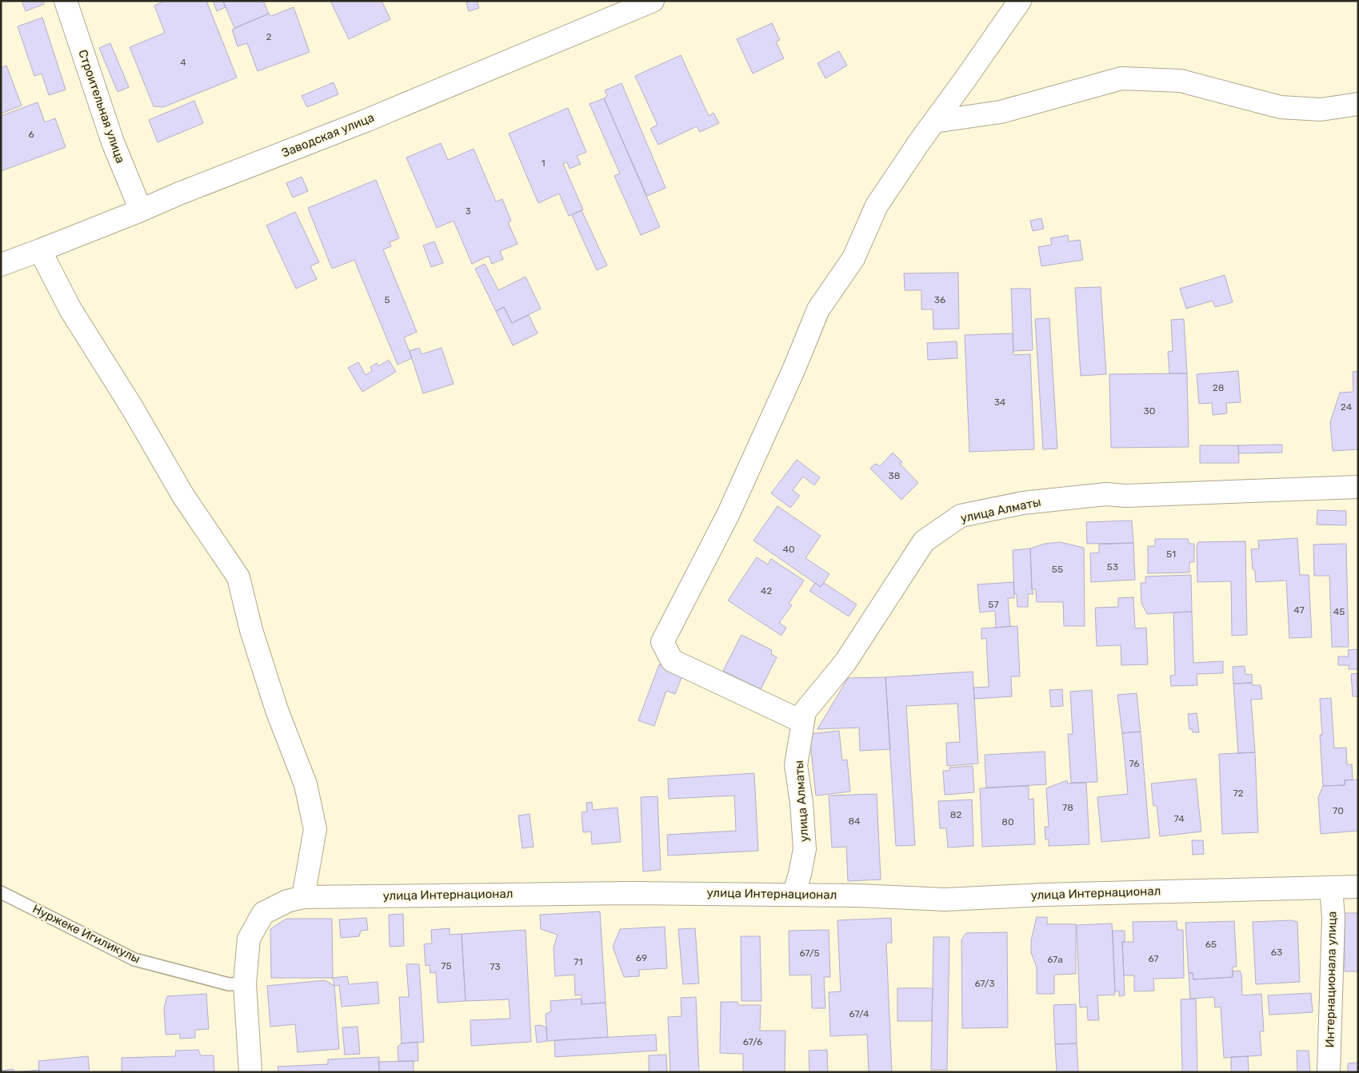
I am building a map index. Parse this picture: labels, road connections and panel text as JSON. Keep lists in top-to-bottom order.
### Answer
{
  "streets": {
    "street": [
      "Строительная улица",
      "Заводская улица",
      "улица Алматы",
      "улица Интернационал",
      "Интернационала улица"
    ],
    "lane": ["Нуржеке Игиликулы"]
  },
  "crossings": [
    ["Строительная улица", "Заводская улица"],
    ["улица Алматы", "улица Интернационал"],
    ["улица Интернационал", "Нуржеке Игиликулы"],
    ["улица Интернационал", "Интернационала улица"]
  ],
  "house_numbers": [
    "2",
    "4",
    "6",
    "1",
    "3",
    "5",
    "36",
    "28",
    "34",
    "24",
    "30",
    "38",
    "40",
    "51",
    "53",
    "55",
    "42",
    "57",
    "47",
    "45",
    "76",
    "72",
    "78",
    "70",
    "82",
    "74",
    "84",
    "80",
    "65",
    "63",
    "67/5",
    "69",
    "67",
    "67а",
    "71",
    "75",
    "73",
    "67/3",
    "67/4",
    "67/6"
  ]
}
